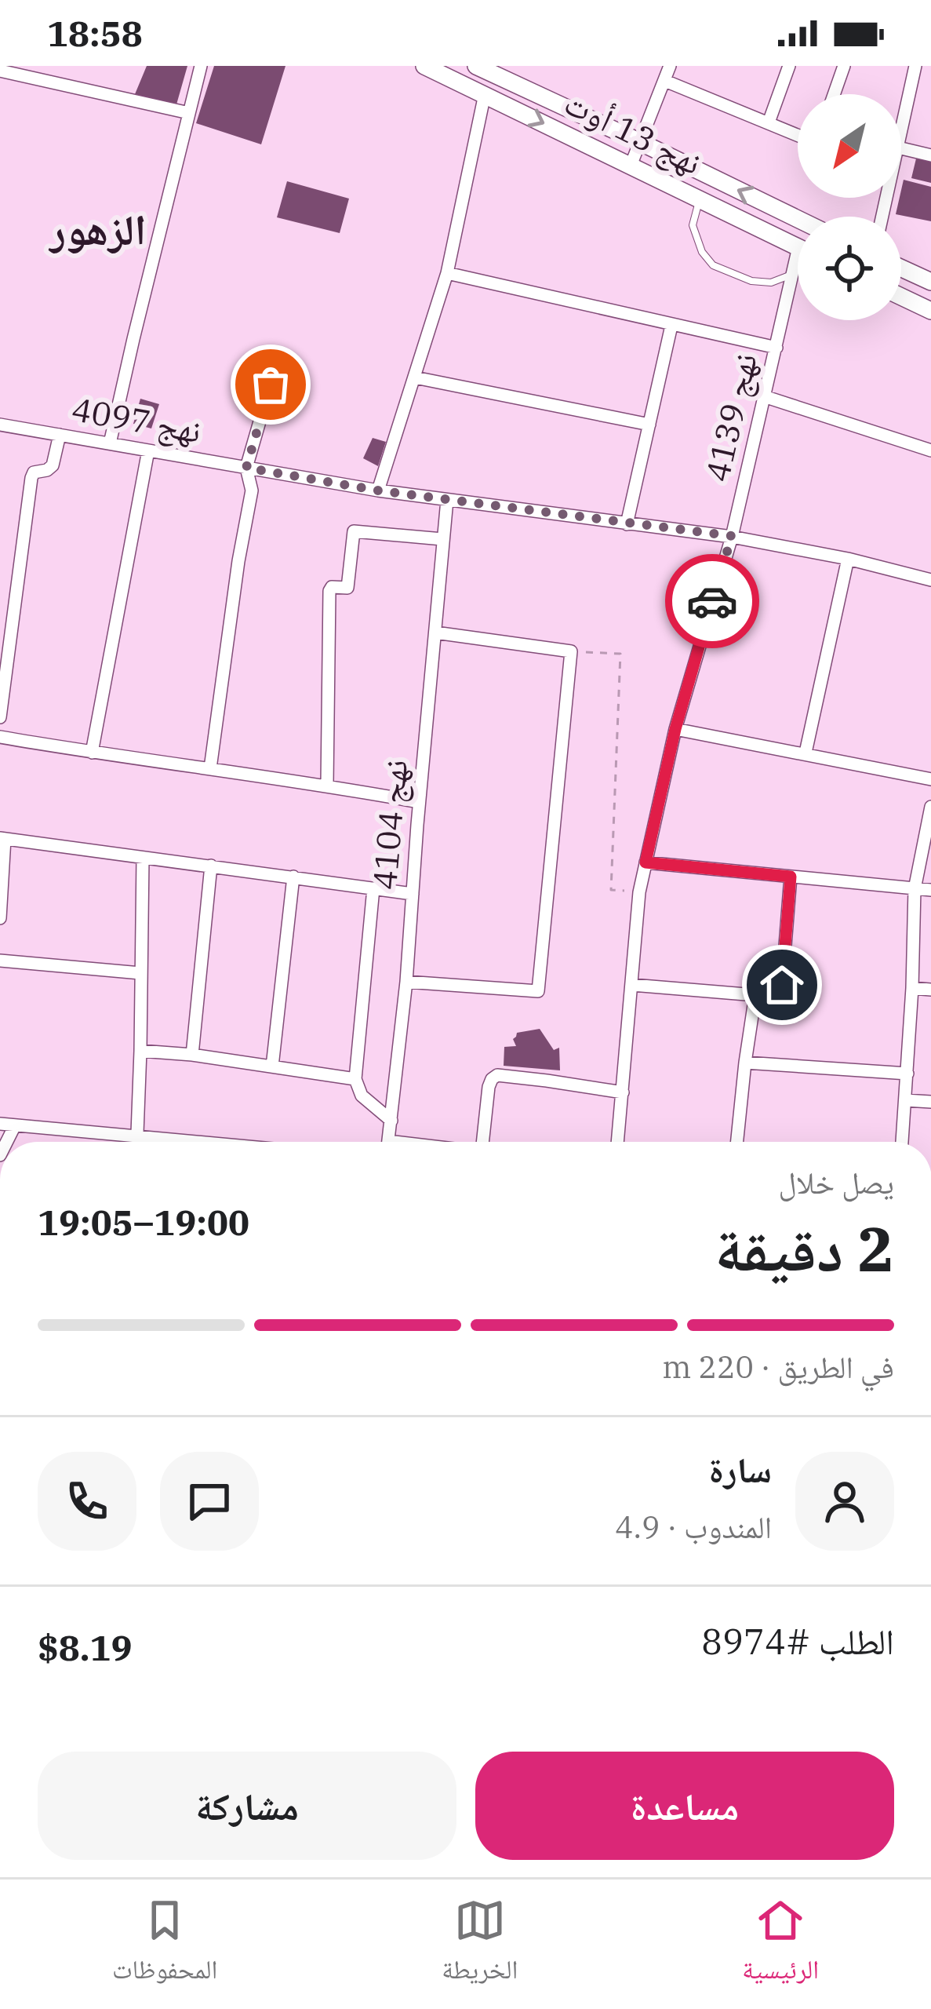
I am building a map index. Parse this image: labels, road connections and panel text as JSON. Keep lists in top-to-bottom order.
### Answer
{
  "streets": {
    "main road": ["نهج 13 أوت"],
    "street": ["نهج 4139", "نهج 4097", "نهج 4104"]
  },
  "crossings": [
    ["نهج 4139", "نهج 4097"],
    ["نهج 4097", "نهج 4104"]
  ],
  "districts": ["الزهور"],
  "north": "bottom left",
  "page": {
    "status": "18:58",
    "heading": ["2 دقيقة", "يصل خلال", "19:00–19:05"],
    "panel": [
      "سارة",
      "المندوب · 4.9",
      "الطلب #8974",
      "$8.19"
    ],
    "bar": "في الطريق · 220 m",
    "buttons": ["مساعدة", "مشاركة"],
    "tabs": ["الرئيسية", "الخريطة", "المحفوظات"]
  }
}
